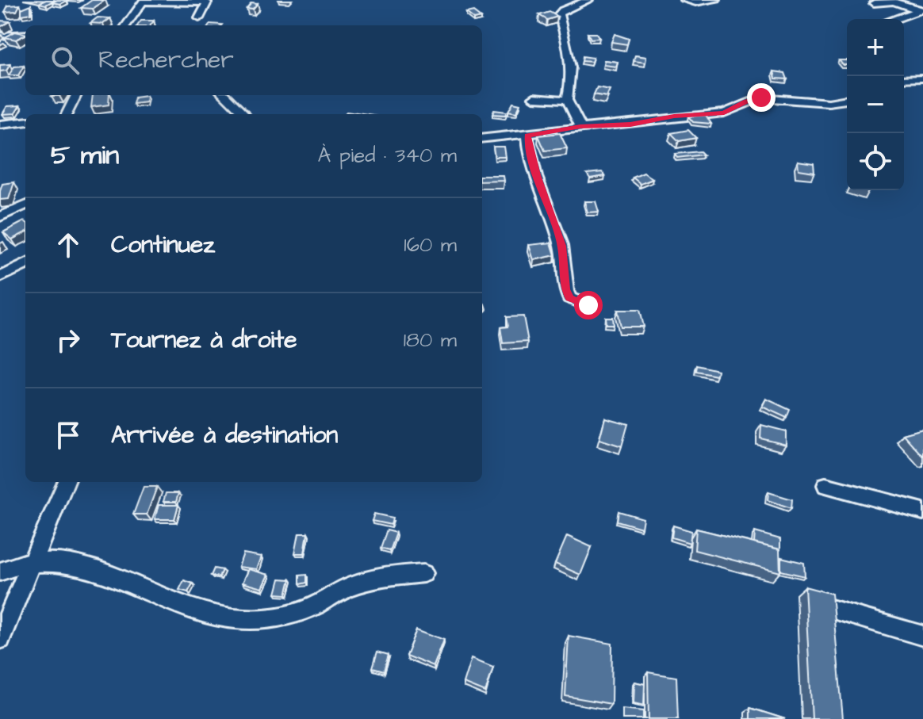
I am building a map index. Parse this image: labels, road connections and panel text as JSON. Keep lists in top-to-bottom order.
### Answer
{
  "page": {
    "map_buttons": ["+", "−"],
    "search": "Rechercher",
    "heading": ["5 min", "À pied · 340 m"],
    "list": [
      ["Continuez", "160 m"],
      ["Tournez à droite", "180 m"],
      "Arrivée à destination"
    ]
  }
}
